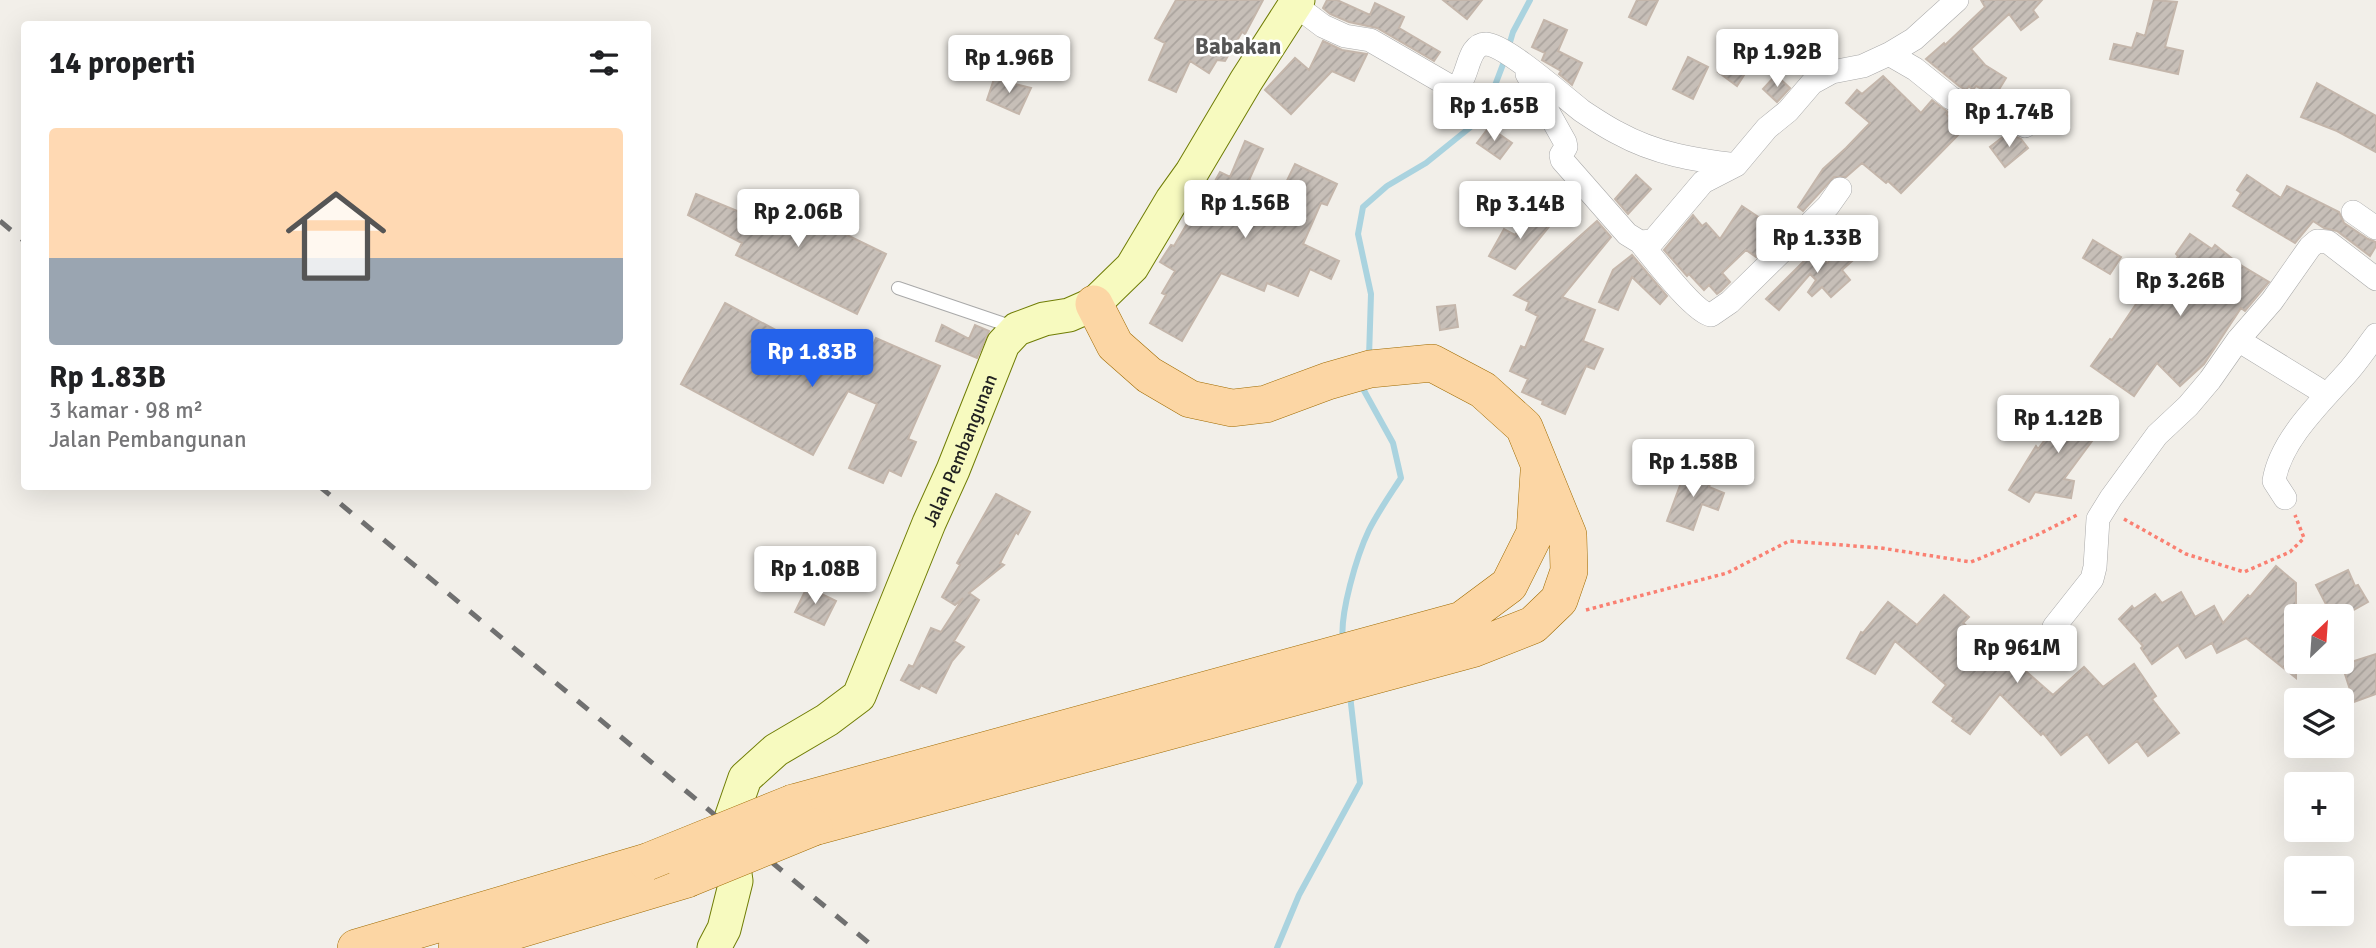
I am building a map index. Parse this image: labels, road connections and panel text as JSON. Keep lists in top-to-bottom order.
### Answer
{
  "streets": {
    "street": ["Jalan Pembangunan"]
  },
  "districts": ["Babakan"],
  "north": "top right",
  "page": {
    "heading": "14 properti",
    "price": [
      "Rp 1.92B",
      "Rp 1.96B",
      "Rp 1.65B",
      "Rp 1.74B",
      "Rp 1.56B",
      "Rp 3.14B",
      "Rp 2.06B",
      "Rp 1.33B",
      "Rp 3.26B",
      "Rp 1.83B",
      "Rp 1.12B",
      "Rp 1.58B",
      "Rp 1.08B",
      "Rp 961M"
    ],
    "list": [
      {
        "name": "Rp 1.83B",
        "note": "3 kamar · 98 m² · Jalan Pembangunan"
      }
    ],
    "map_buttons": ["+", "−"]
  }
}
